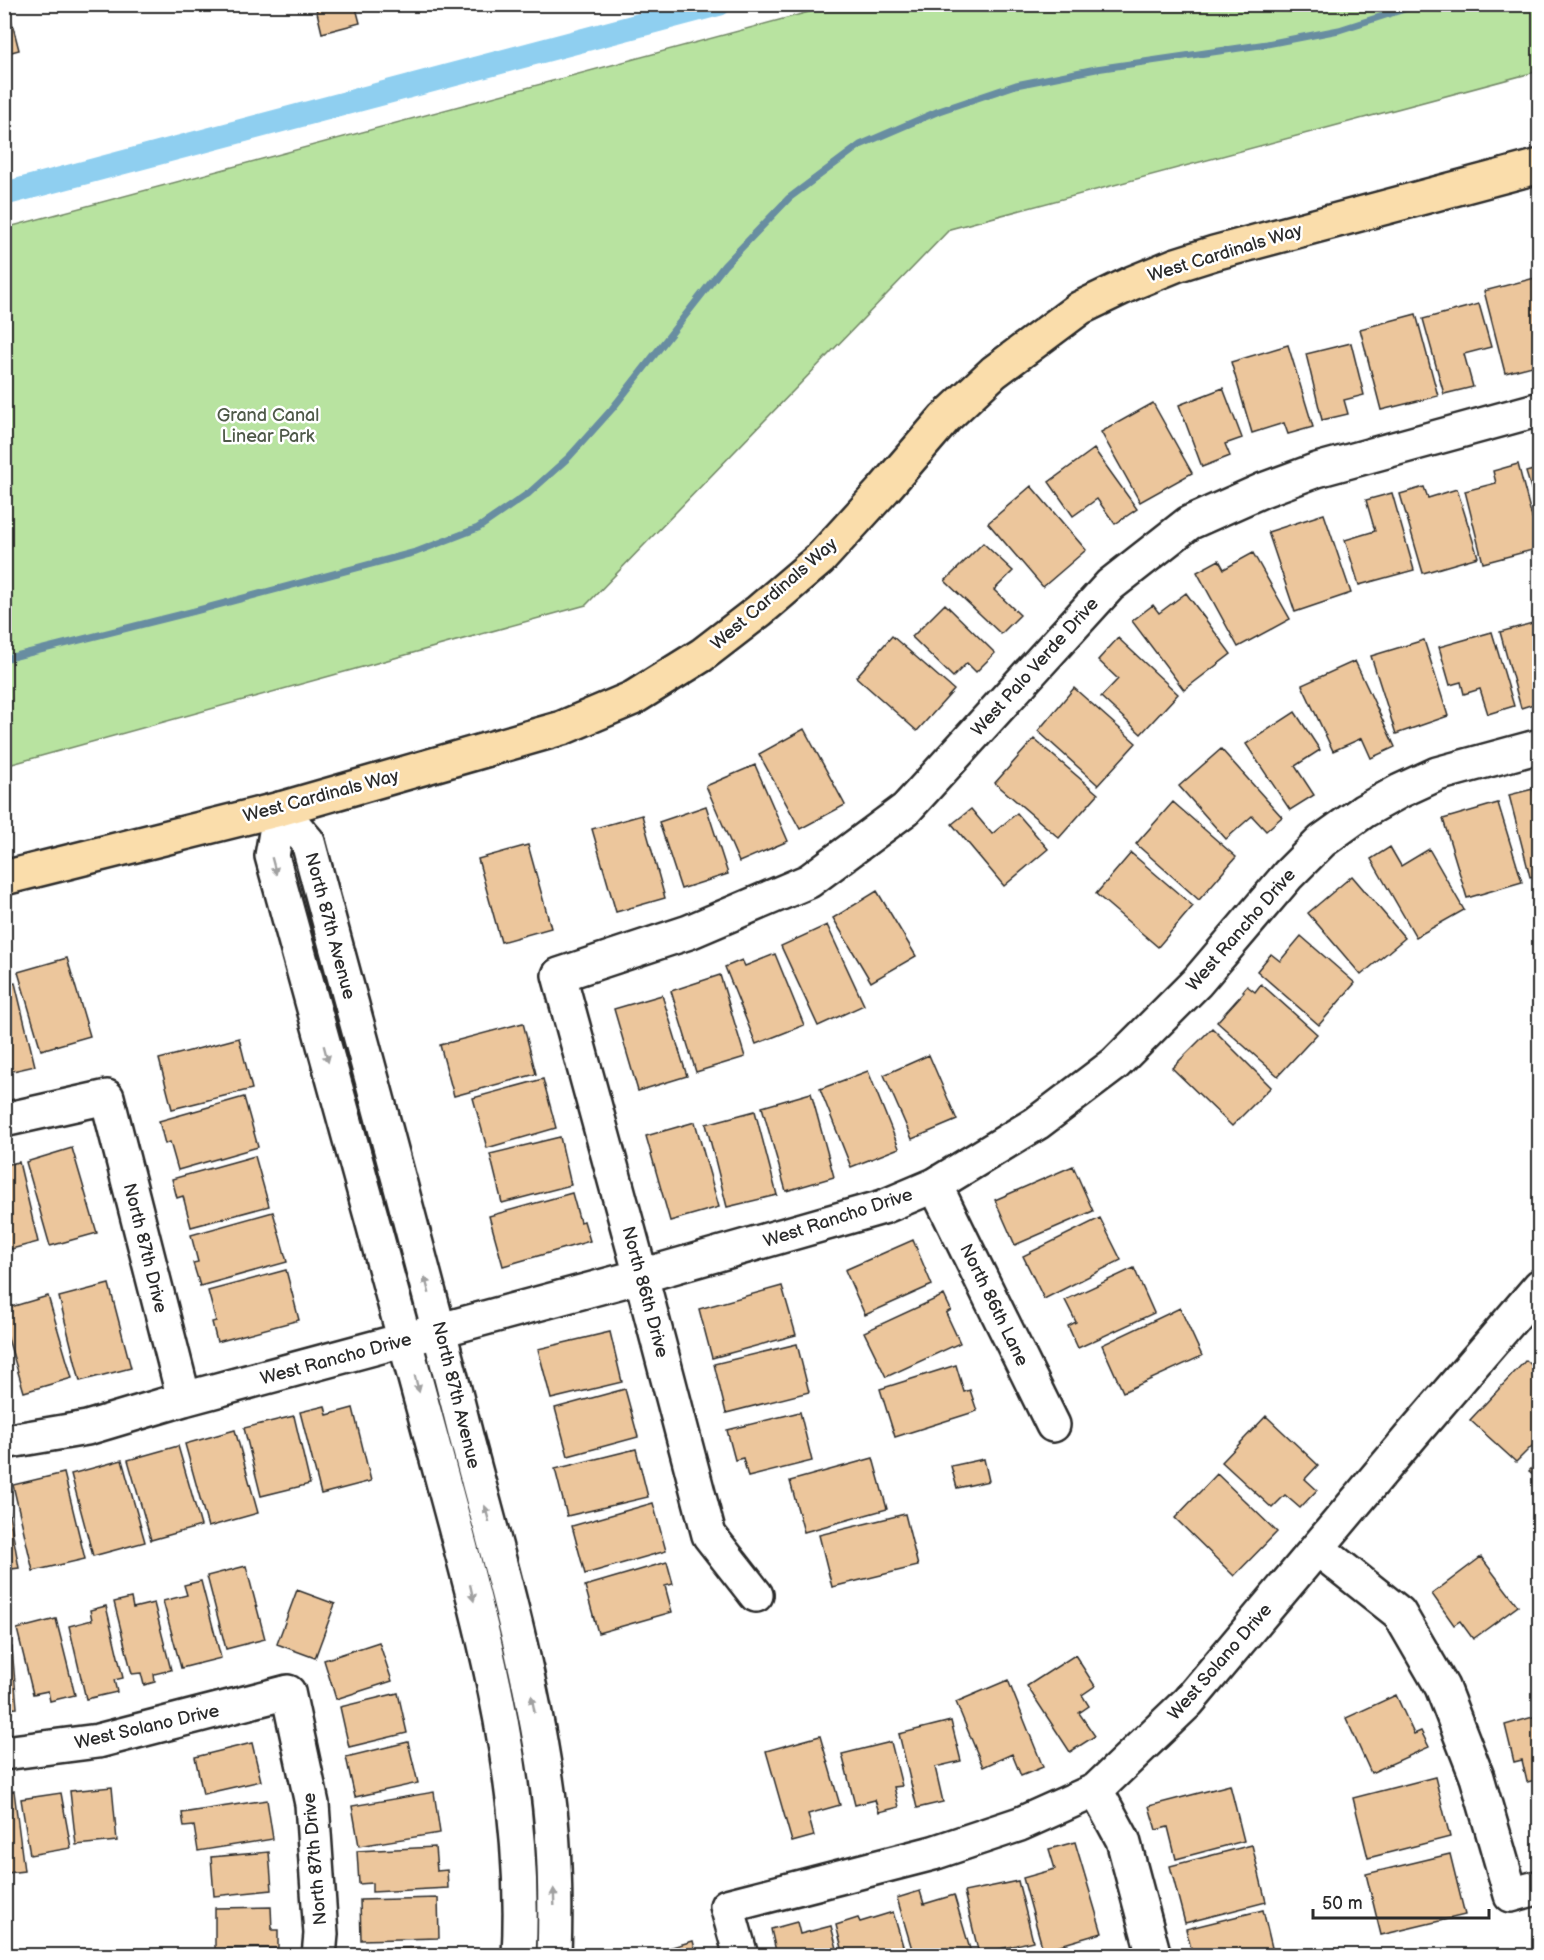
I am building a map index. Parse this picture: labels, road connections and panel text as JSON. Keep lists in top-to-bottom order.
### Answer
{
  "streets": {
    "main road": ["West Cardinals Way"],
    "street": [
      "West Palo Verde Drive",
      "North 87th Avenue",
      "West Rancho Drive",
      "North 87th Drive",
      "North 86th Drive",
      "North 86th Lane",
      "West Solano Drive"
    ]
  },
  "crossings": [
    ["West Cardinals Way", "North 87th Avenue"],
    ["West Palo Verde Drive", "North 86th Drive"],
    ["North 87th Avenue", "West Rancho Drive"],
    ["West Rancho Drive", "North 87th Drive"],
    ["West Rancho Drive", "North 86th Drive"],
    ["West Rancho Drive", "North 86th Lane"],
    ["North 87th Drive", "West Solano Drive"]
  ],
  "parks": ["Grand Canal Linear Park"],
  "scale_bar": "50 m"
}
